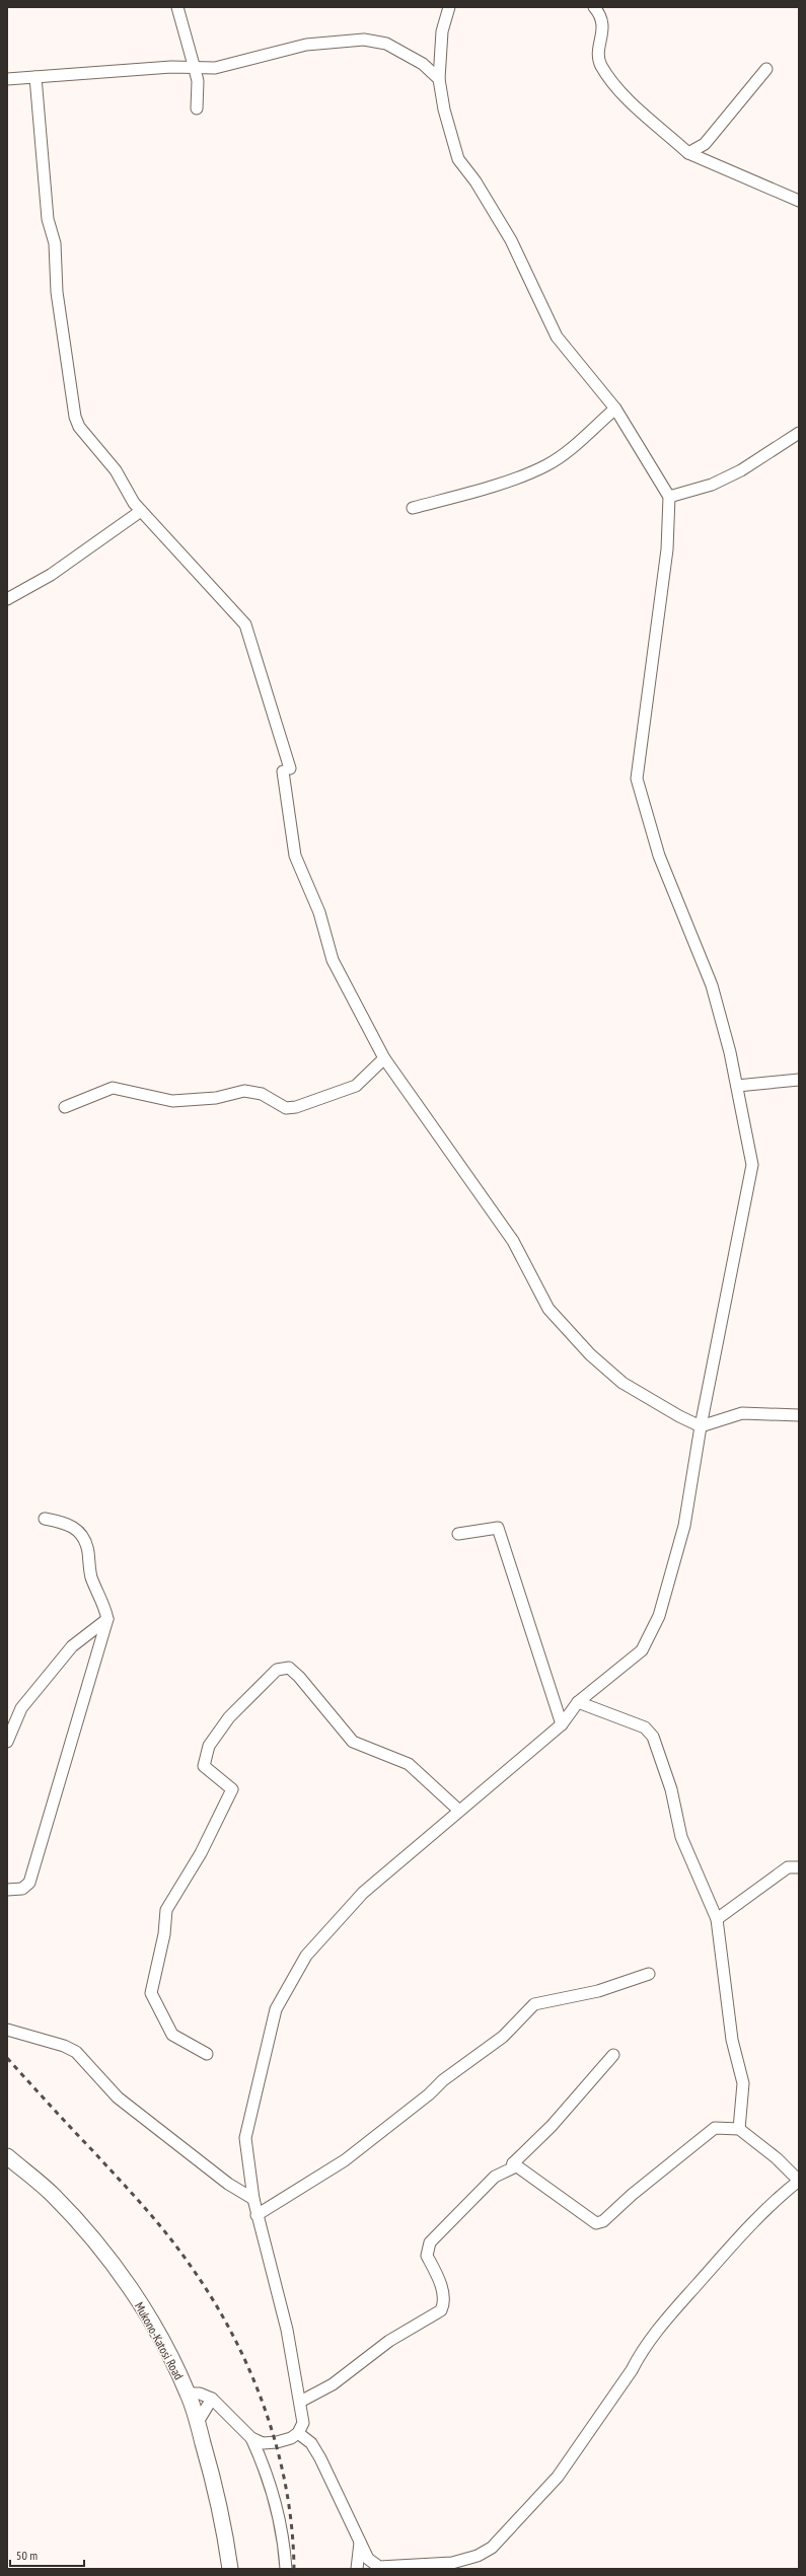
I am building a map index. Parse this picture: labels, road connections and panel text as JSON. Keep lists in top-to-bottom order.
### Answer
{
  "streets": {
    "main road": ["Mukono-Katosi Road"]
  },
  "scale_bar": "50 m"
}
